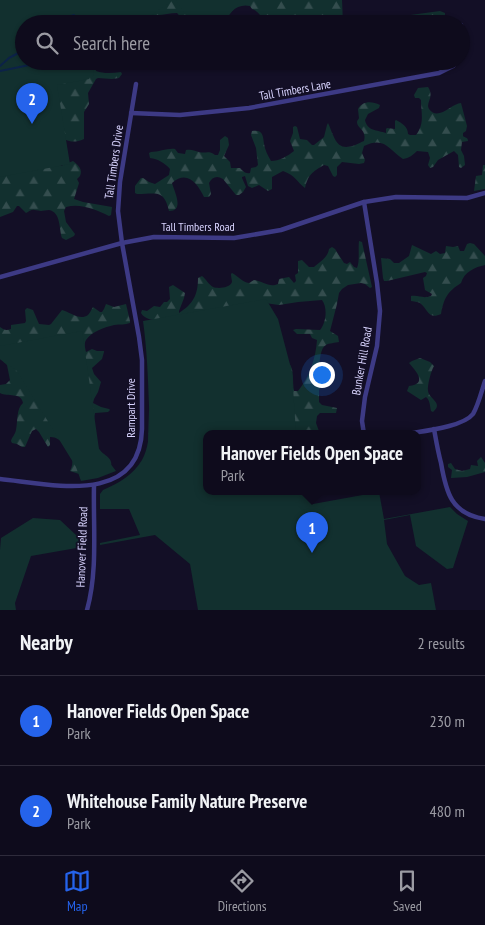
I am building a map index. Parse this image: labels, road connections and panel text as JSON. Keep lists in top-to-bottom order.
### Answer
{
  "streets": {
    "street": [
      "Tall Timbers Lane",
      "Tall Timbers Drive",
      "Tall Timbers Road",
      "Bunker Hill Road",
      "Rampart Drive",
      "Hanover Field Road"
    ]
  },
  "crossings": [
    ["Tall Timbers Lane", "Tall Timbers Drive"],
    ["Tall Timbers Drive", "Tall Timbers Road"],
    ["Tall Timbers Drive", "Rampart Drive"],
    ["Tall Timbers Road", "Bunker Hill Road"],
    ["Tall Timbers Road", "Rampart Drive"],
    ["Rampart Drive", "Hanover Field Road"]
  ],
  "page": {
    "search": "Search here",
    "pins": ["2", "1"],
    "popup": ["Hanover Fields Open Space", "Park"],
    "heading": ["Nearby", "2 results"],
    "list": [
      {
        "mark": "1",
        "name": "Hanover Fields Open Space",
        "note": "Park",
        "value": "230 m"
      },
      {
        "mark": "2",
        "name": "Whitehouse Family Nature Preserve",
        "note": "Park",
        "value": "480 m"
      }
    ],
    "nav": ["Map", "Directions", "Saved"]
  }
}
